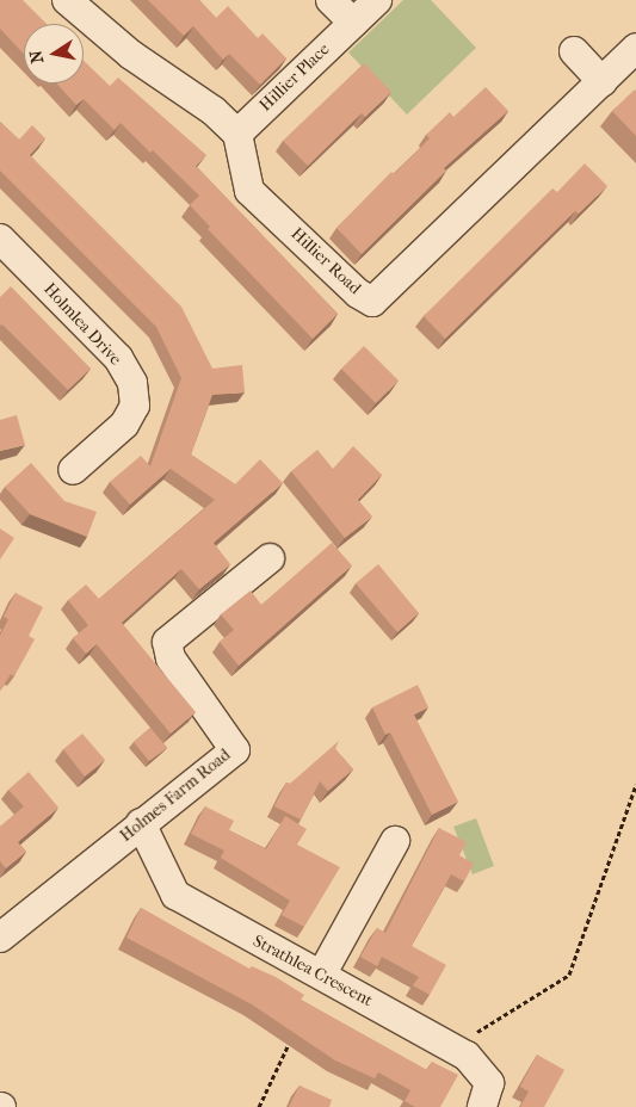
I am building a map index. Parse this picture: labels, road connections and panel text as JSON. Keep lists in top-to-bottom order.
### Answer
{
  "streets": {
    "street": [
      "Hillier Place",
      "Hillier Road",
      "Holmlea Drive",
      "Holmes Farm Road",
      "Strathlea Crescent"
    ]
  },
  "crossings": [
    ["Hillier Place", "Hillier Road"],
    ["Holmes Farm Road", "Strathlea Crescent"]
  ],
  "north": "left"
}
